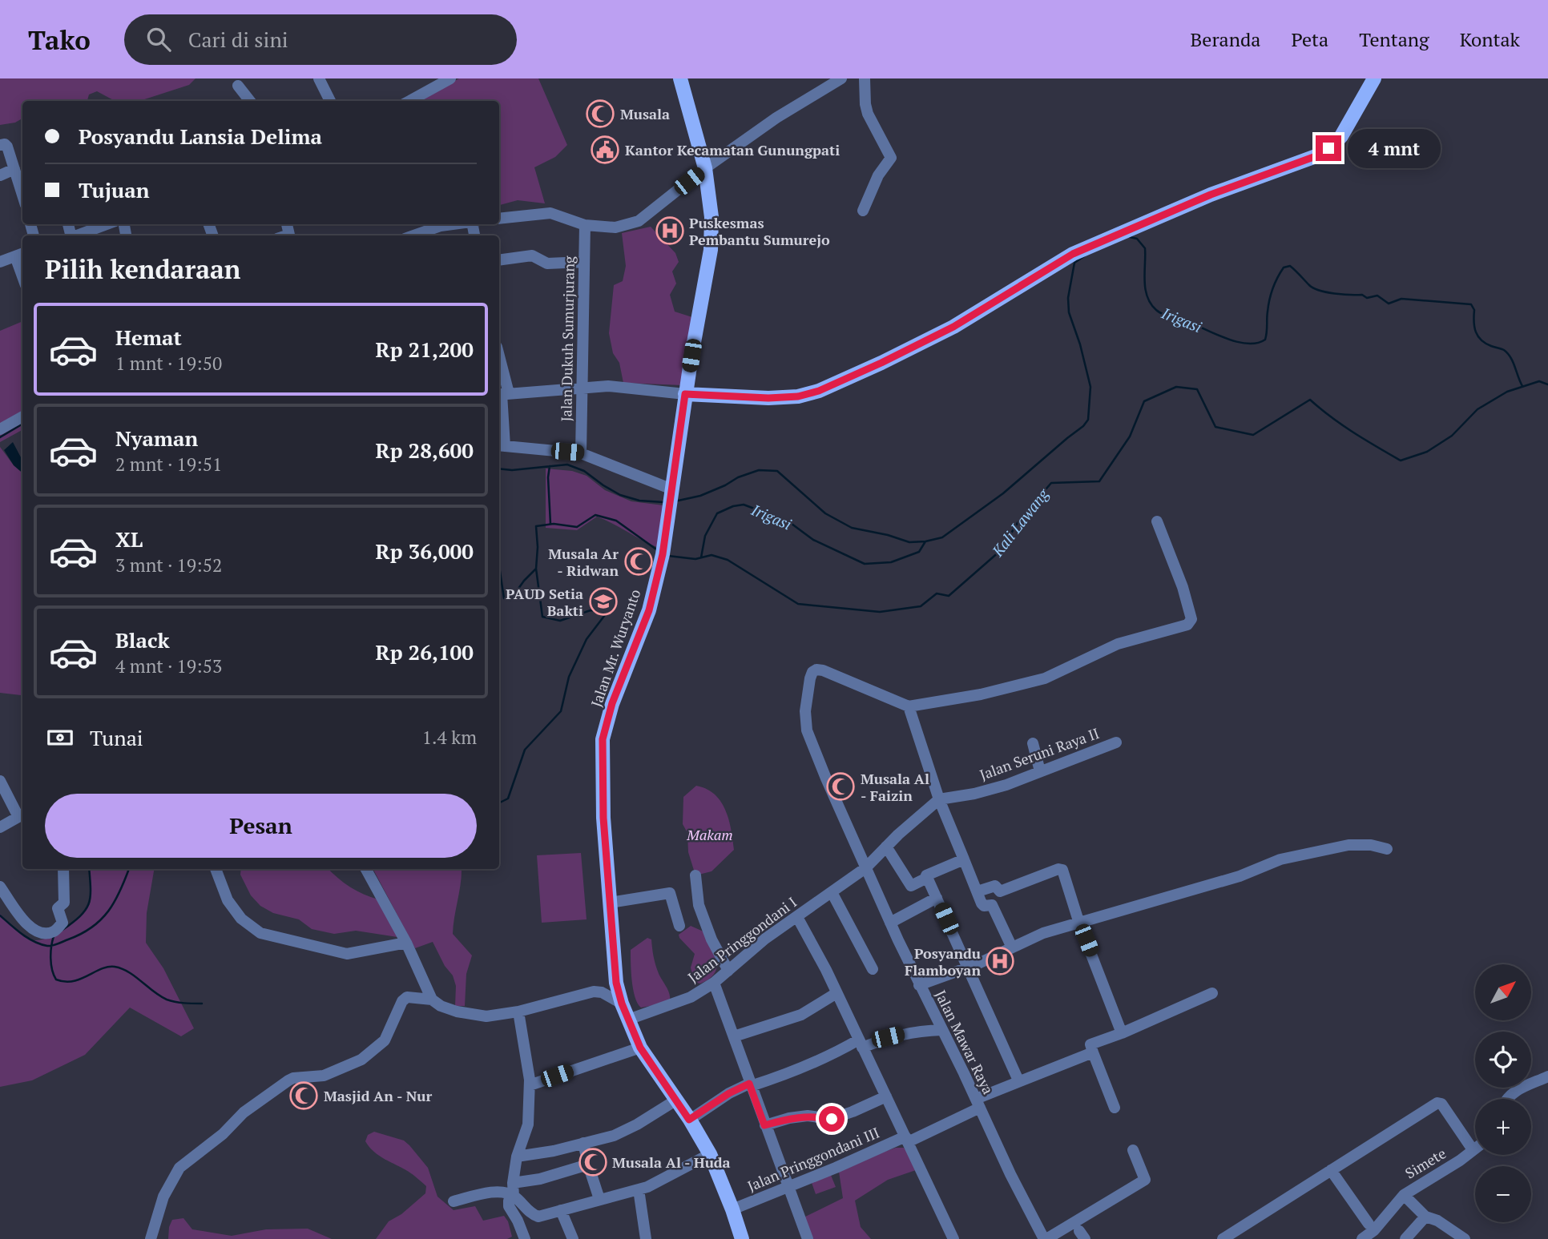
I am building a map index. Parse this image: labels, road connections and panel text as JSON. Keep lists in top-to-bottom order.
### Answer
{
  "streets": {
    "main road": ["Jalan Mr. Wuryanto"],
    "street": [
      "Jalan Dukuh Sumurjurang",
      "Jalan Seruni Raya II",
      "Jalan Pringgondani I",
      "Jalan Mawar Raya",
      "Jalan Pringgondani III",
      "Simete"
    ]
  },
  "crossings": [
    ["Jalan Mr. Wuryanto", "Jalan Pringgondani I"],
    ["Jalan Mr. Wuryanto", "Jalan Pringgondani III"],
    ["Jalan Pringgondani I", "Jalan Mawar Raya"],
    ["Jalan Mawar Raya", "Jalan Pringgondani III"]
  ],
  "water": ["Irigasi", "Kali Lawang"],
  "parks": ["Makam"],
  "places": {
    "mosque": [
      "Musala",
      "Musala Ar - Ridwan",
      "Musala Al - Faizin",
      "Masjid An - Nur",
      "Musala Al - Huda"
    ],
    "public building": ["Kantor Kecamatan Gunungpati"],
    "hospital": ["Puskesmas Pembantu Sumurejo", "Posyandu Flamboyan"],
    "school or university": ["PAUD Setia Bakti"]
  },
  "north": "top right",
  "page": {
    "header": "Tako",
    "search": "Cari di sini",
    "nav": [
      "Beranda",
      "Peta",
      "Tentang",
      "Kontak"
    ],
    "banner": ["Posyandu Lansia Delima", "Tujuan"],
    "bubble": "4 mnt",
    "heading": "Pilih kendaraan",
    "list": [
      {
        "name": "Hemat",
        "note": "1 mnt · 19:50",
        "value": "Rp 21,200"
      },
      {
        "name": "Nyaman",
        "note": "2 mnt · 19:51",
        "value": "Rp 28,600"
      },
      {
        "name": "XL",
        "note": "3 mnt · 19:52",
        "value": "Rp 36,000"
      },
      {
        "name": "Black",
        "note": "4 mnt · 19:53",
        "value": "Rp 26,100"
      }
    ],
    "pay": ["Tunai", "1.4 km"],
    "buttons": "Pesan",
    "map_buttons": ["+", "−"]
  }
}
